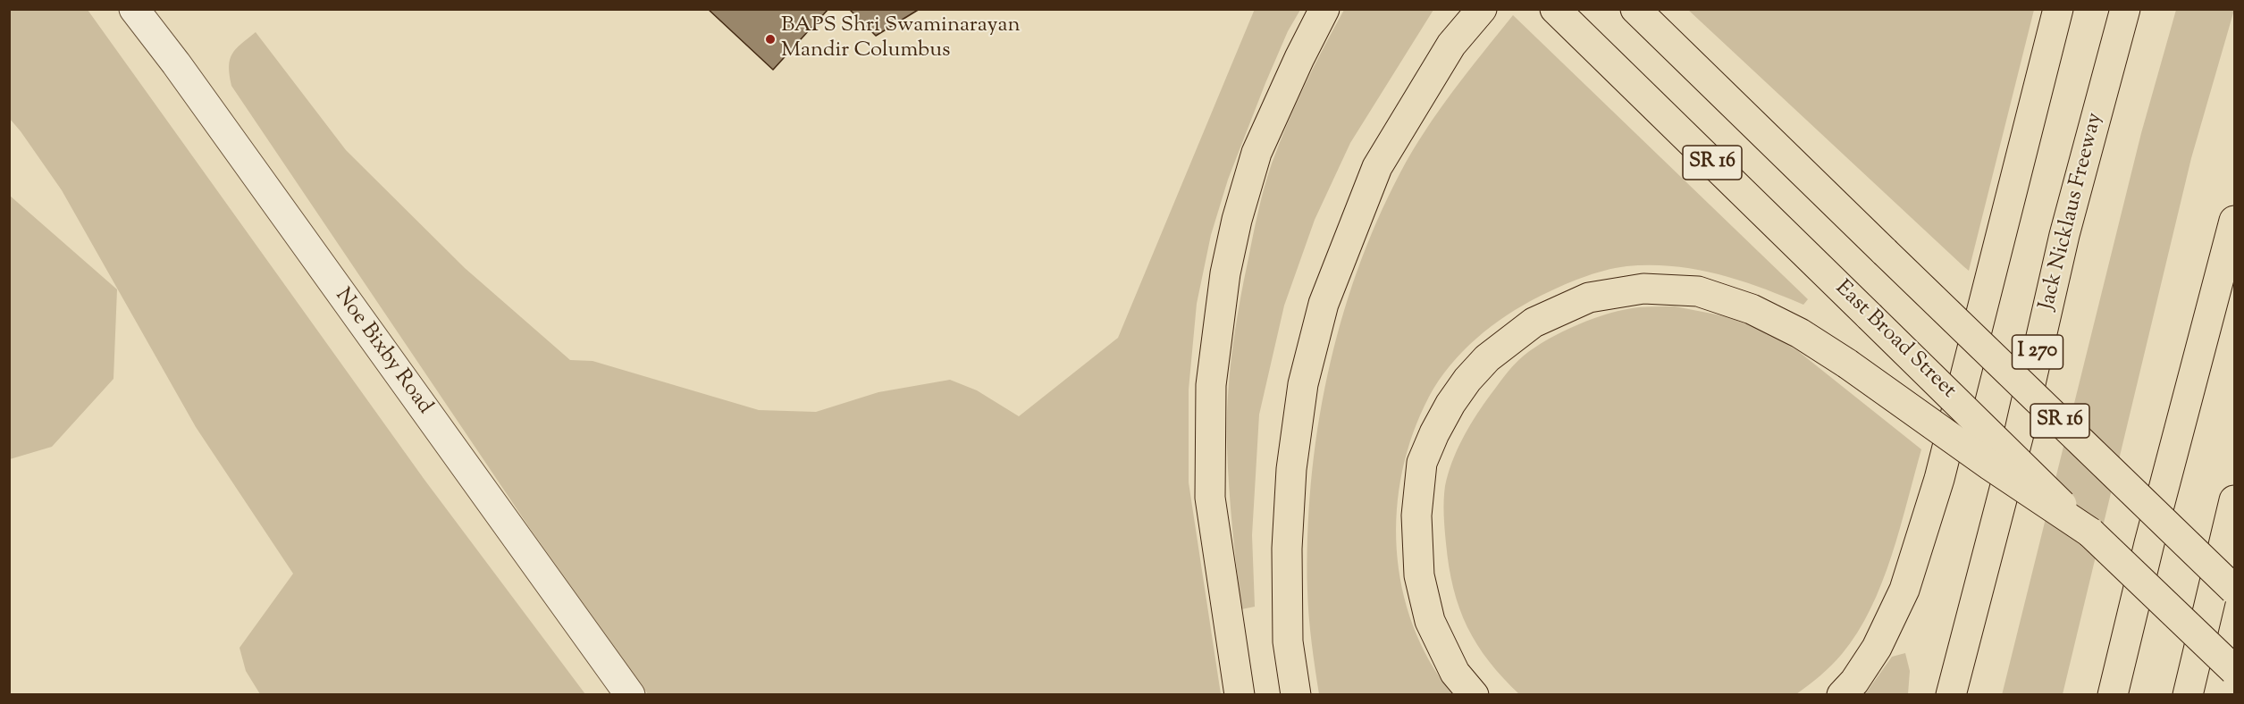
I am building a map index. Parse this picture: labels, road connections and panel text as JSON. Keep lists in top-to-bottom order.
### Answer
{
  "streets": {
    "main road": [
      "SR 16",
      "Jack Nicklaus Freeway",
      "East Broad Street",
      "I 270"
    ],
    "street": ["Noe Bixby Road"]
  },
  "places": ["BAPS Shri Swaminarayan Mandir Columbus"]
}
